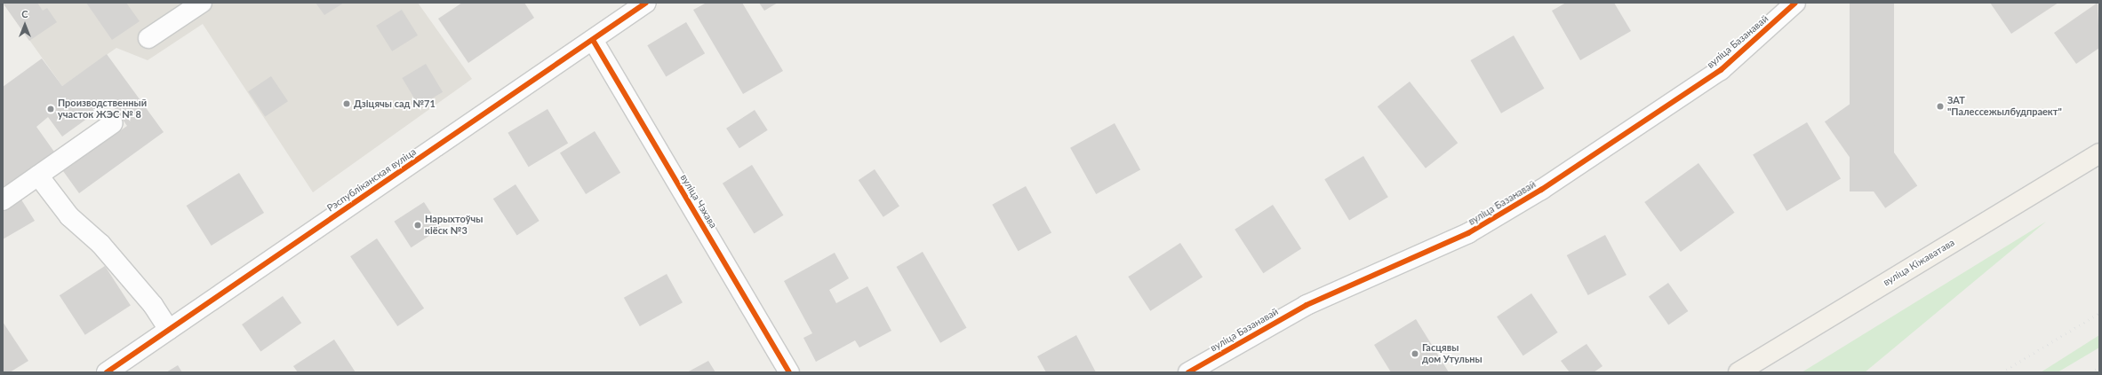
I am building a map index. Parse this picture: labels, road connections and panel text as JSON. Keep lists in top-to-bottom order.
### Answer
{
  "streets": {
    "main road": ["вуліца Кіжаватава"],
    "street": ["вуліца Базанавай", "Рэспубліканская вуліца", "вуліца Чэхава"]
  },
  "crossings": [
    ["Рэспубліканская вуліца", "вуліца Чэхава"]
  ],
  "places": [
    "Дзіцячы сад №71",
    "ЗАТ \"Палессежылбудпраект\"",
    "Производственный участок ЖЭС № 8",
    "Нарыхтоўчы кіёск №3",
    "Гасцявы дом Утульны"
  ],
  "north": "top"
}
